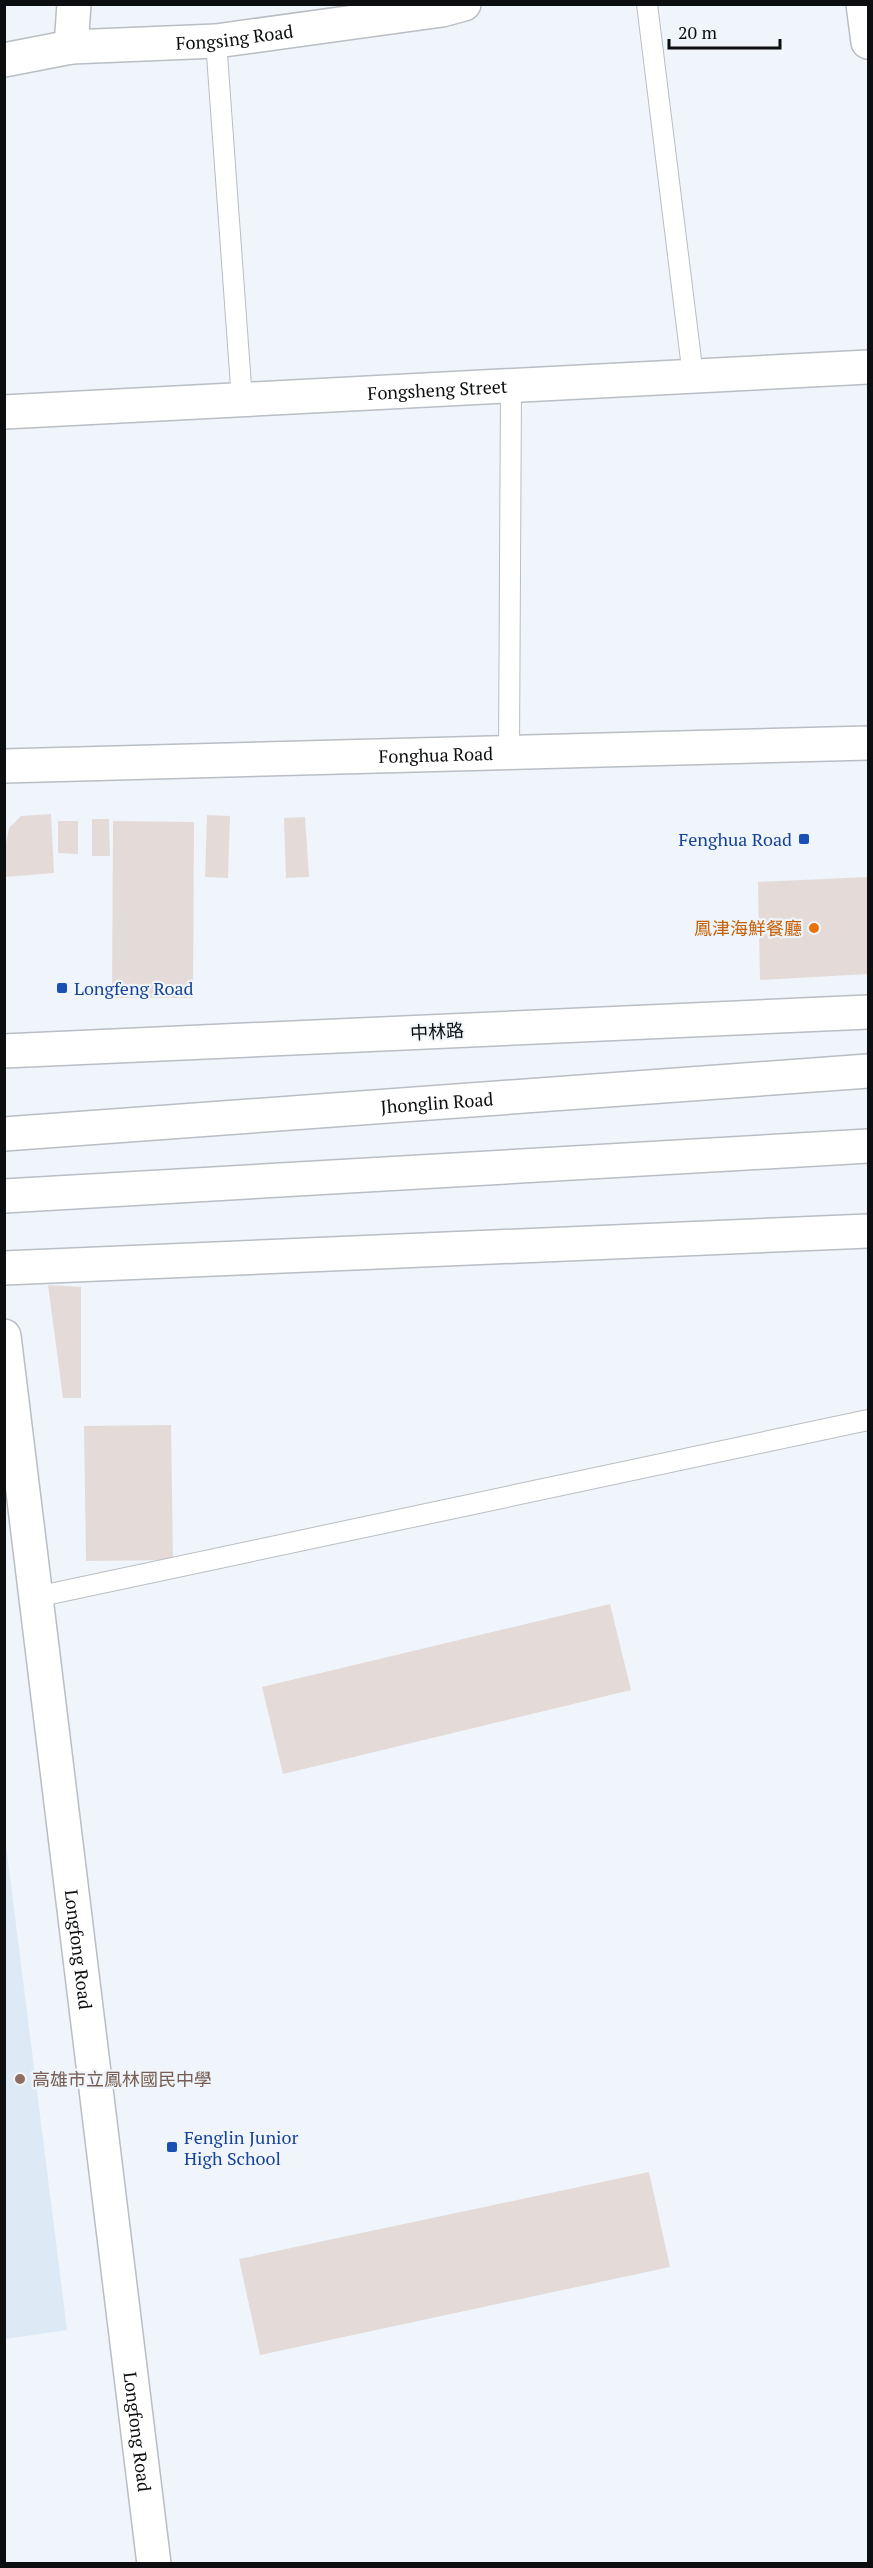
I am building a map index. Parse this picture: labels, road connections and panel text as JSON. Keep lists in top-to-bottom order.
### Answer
{
  "streets": {
    "street": [
      "Fongsing Road",
      "Fongsheng Street",
      "Fonghua Road",
      "中林路",
      "Jhonglin Road",
      "Longfong Road"
    ]
  },
  "places": {
    "transit": ["Fenghua Road", "Longfeng Road", "Fenglin Junior High School"],
    "other": ["鳳津海鮮餐廳", "高雄市立鳳林國民中學"]
  },
  "scale_bar": "20 m"
}
